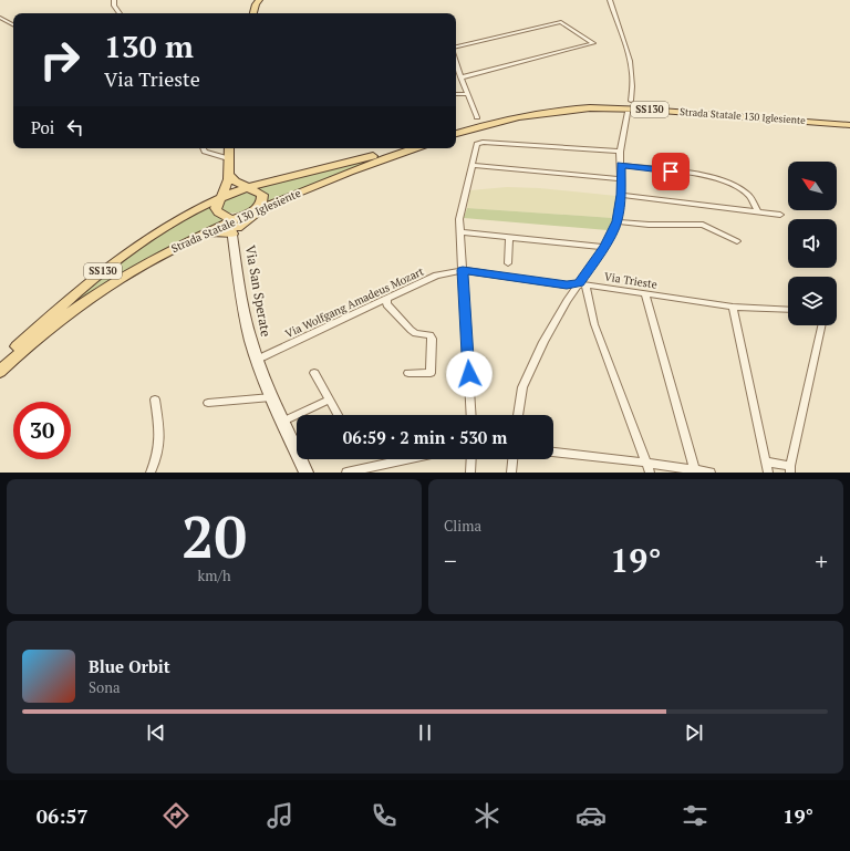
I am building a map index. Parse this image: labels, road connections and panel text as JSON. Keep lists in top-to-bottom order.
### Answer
{
  "streets": {
    "main road": ["SS130", "Strada Statale 130 Iglesiente"],
    "street": ["Via Trieste", "Via San Sperate", "Via Wolfgang Amadeus Mozart"]
  },
  "crossings": [
    ["Strada Statale 130 Iglesiente", "Via San Sperate"],
    ["Via Trieste", "Via Wolfgang Amadeus Mozart"],
    ["Via San Sperate", "Via Wolfgang Amadeus Mozart"]
  ],
  "north": "top left",
  "page": {
    "turn": ["130 m", "Via Trieste"],
    "then": "Poi",
    "limit": "30",
    "trip": "06:59 · 2 min · 530 m",
    "tile": [
      ["20", "km/h"],
      "Clima"
    ],
    "heat": ["−", "19°", "+"],
    "song": ["Blue Orbit", "Sona"],
    "tabs": ["06:57", "19°"]
  }
}
